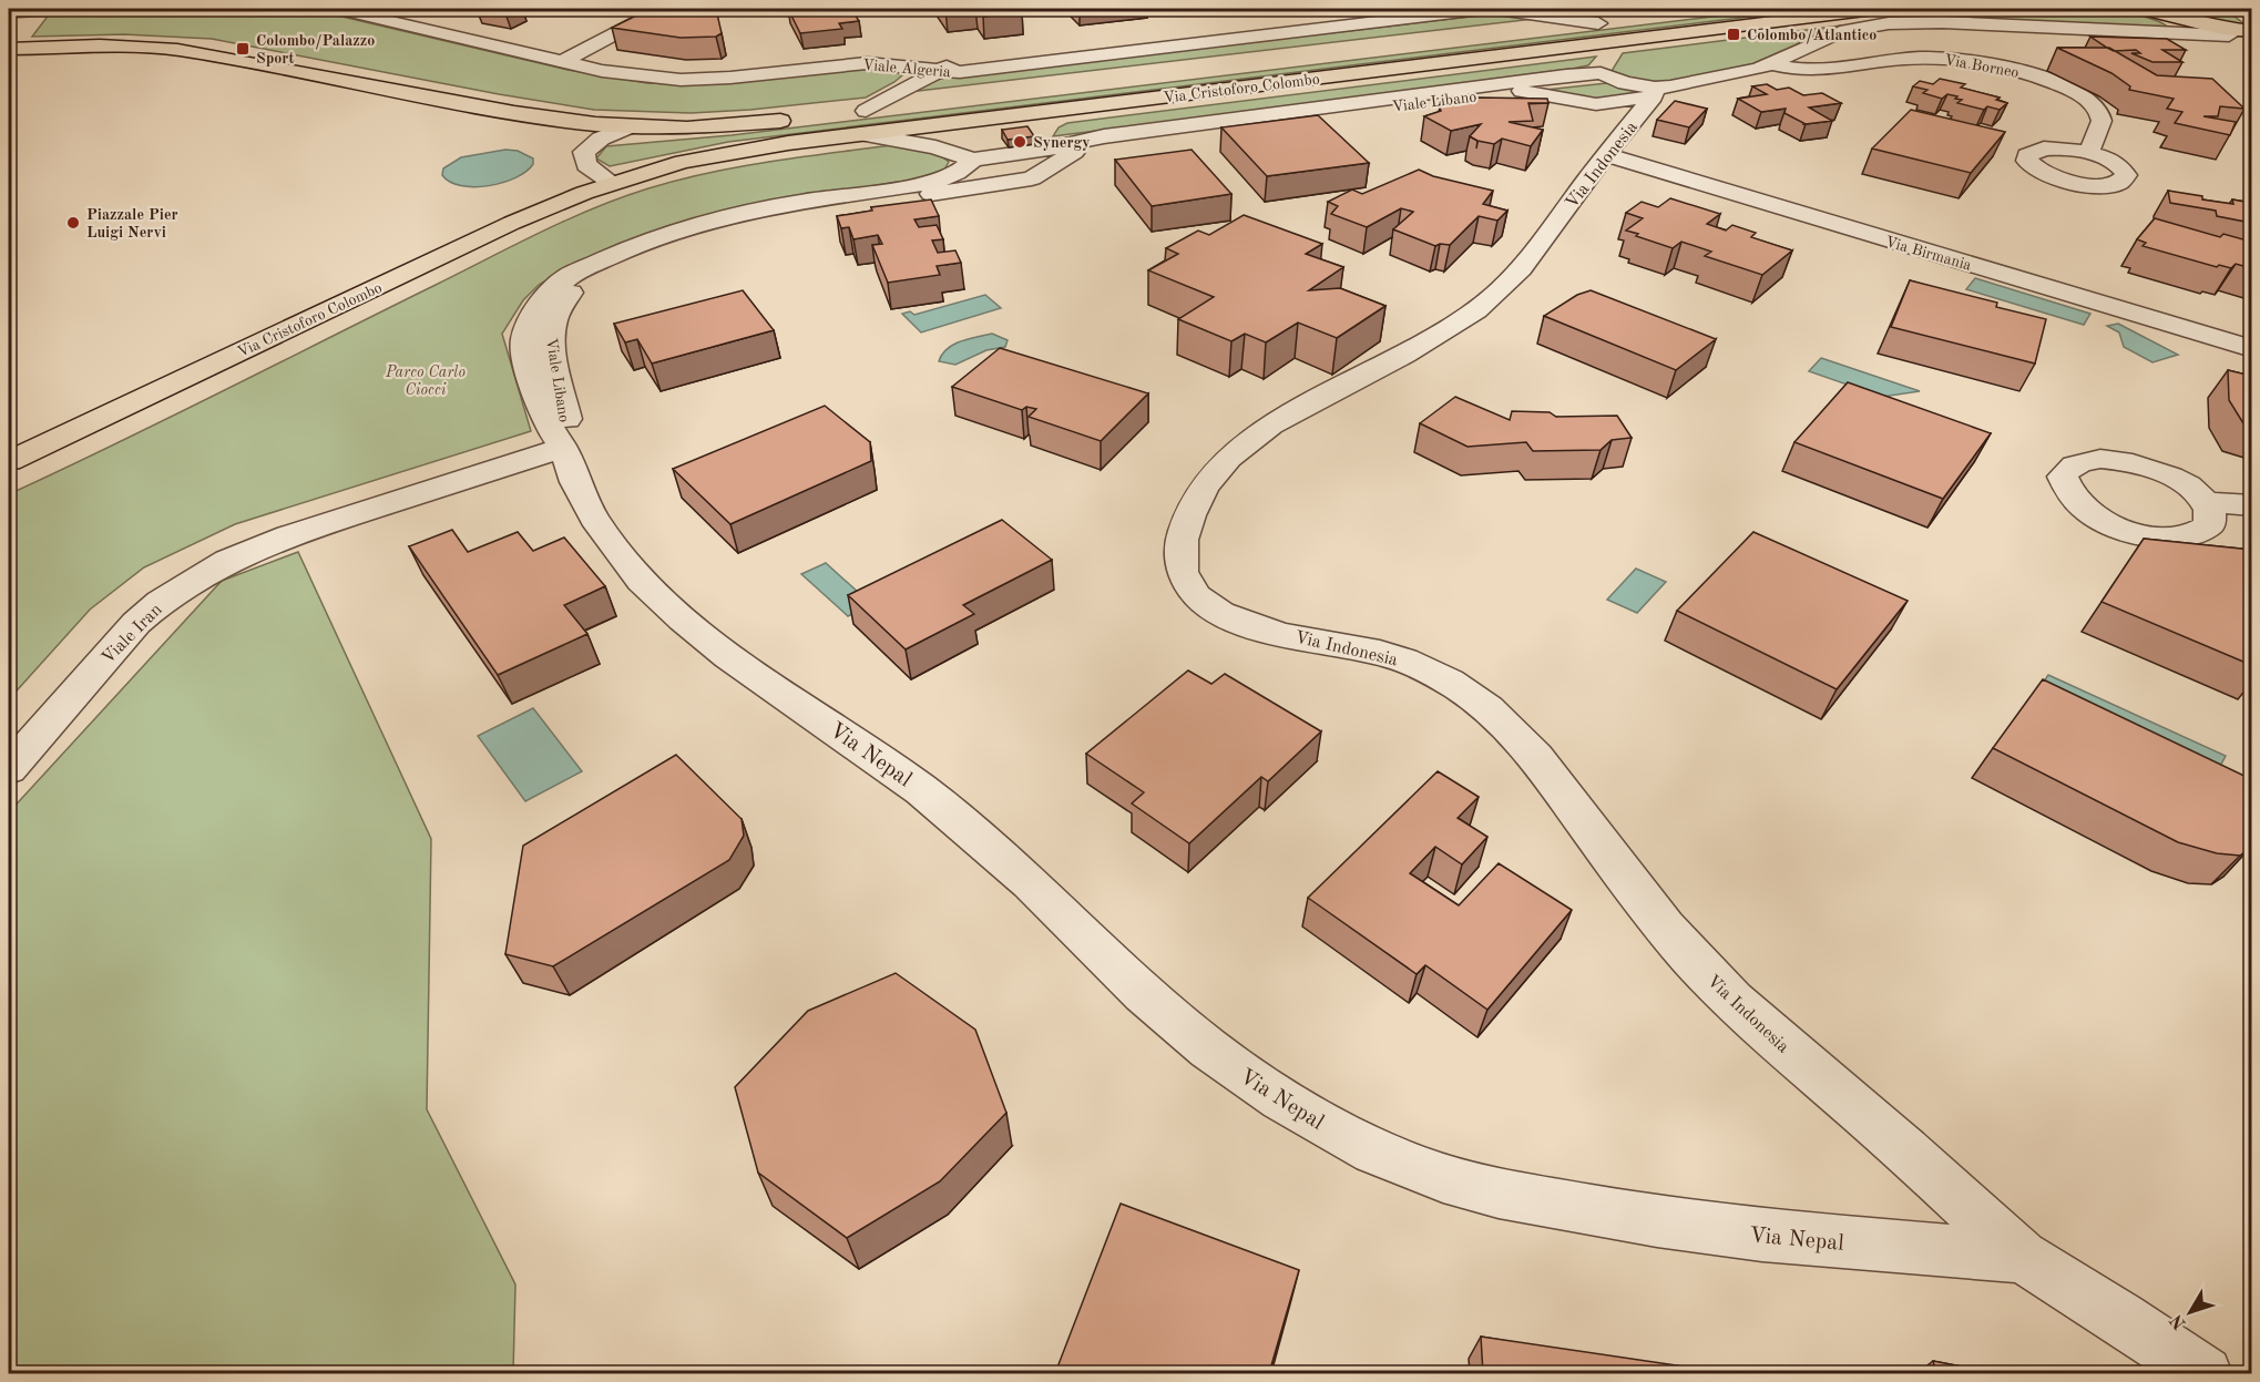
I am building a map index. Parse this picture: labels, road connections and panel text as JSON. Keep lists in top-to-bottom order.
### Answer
{
  "streets": {
    "main road": ["Via Cristoforo Colombo"],
    "street": [
      "Via Borneo",
      "Viale Algeria",
      "Viale Libano",
      "Via Indonesia",
      "Via Birmania",
      "Viale Iran",
      "Via Nepal"
    ]
  },
  "crossings": [
    ["Viale Libano", "Via Indonesia"],
    ["Viale Libano", "Viale Iran"],
    ["Viale Libano", "Via Nepal"],
    ["Via Indonesia", "Via Birmania"],
    ["Via Indonesia", "Via Nepal"],
    ["Viale Iran", "Via Nepal"]
  ],
  "parks": ["Parco Carlo Ciocci"],
  "places": {
    "transit": ["Colombo/Atlantico", "Colombo/Palazzo Sport"],
    "other": ["Synergy", "Piazzale Pier Luigi Nervi"]
  },
  "north": "bottom left"
}
